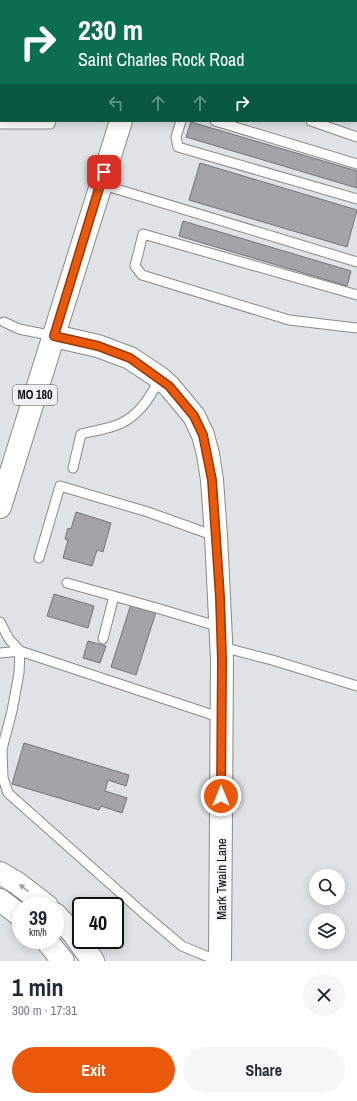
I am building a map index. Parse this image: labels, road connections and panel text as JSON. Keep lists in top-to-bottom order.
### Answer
{
  "streets": {
    "main road": ["MO 180", "Mark Twain Lane"]
  },
  "crossings": [
    ["MO 180", "Mark Twain Lane"]
  ],
  "page": {
    "turn": ["230 m", "Saint Charles Rock Road"],
    "speed": "39 km/h",
    "limit": "40",
    "heading": ["1 min", "300 m · 17:31"],
    "buttons": ["Exit", "Share"]
  }
}
